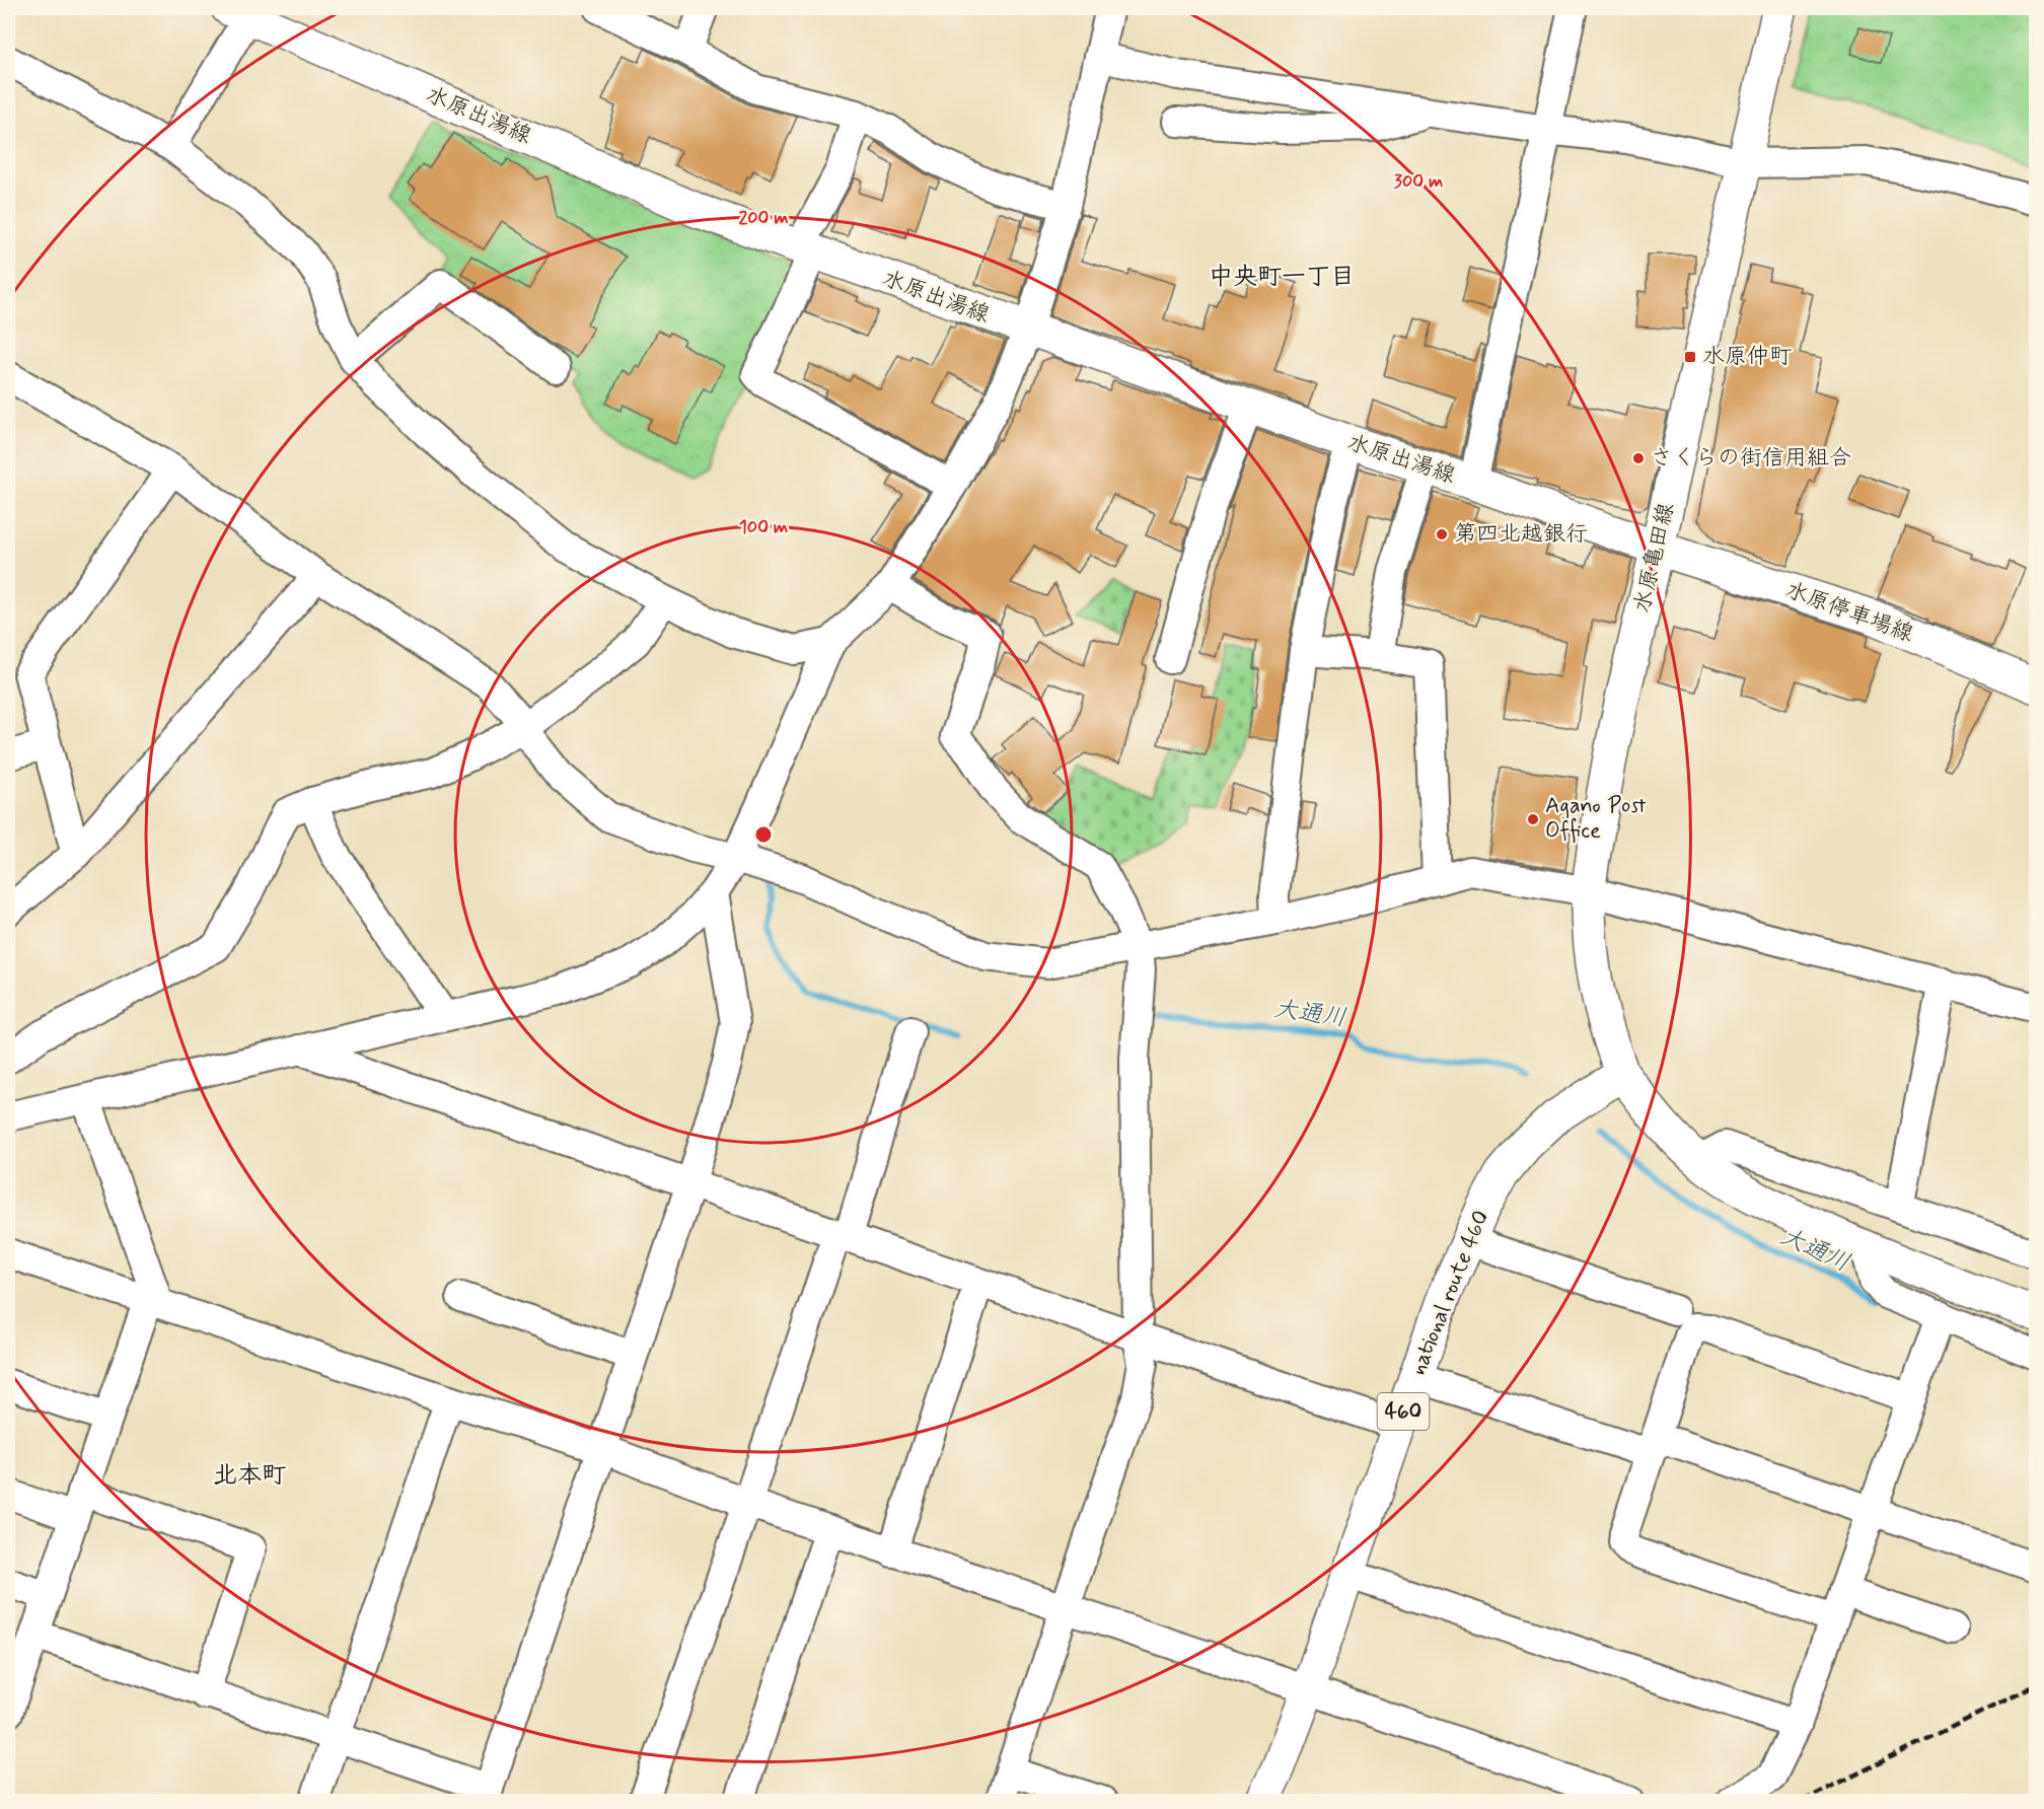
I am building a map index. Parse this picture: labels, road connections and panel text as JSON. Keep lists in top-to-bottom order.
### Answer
{
  "streets": {
    "main road": [
      "水原出湯線",
      "水原亀田線",
      "水原停車場線",
      "national route 460",
      "460"
    ]
  },
  "crossings": [
    ["水原出湯線", "水原亀田線"],
    ["水原出湯線", "水原停車場線"],
    ["水原亀田線", "水原停車場線"],
    ["水原亀田線", "national route 460"]
  ],
  "districts": ["中央町一丁目", "北本町"],
  "water": ["大通川"],
  "places": {
    "transit": ["水原仲町"],
    "other": ["さくらの街信用組合", "第四北越銀行", "Agano Post Office"]
  },
  "rings": ["300 m", "200 m", "100 m"]
}
